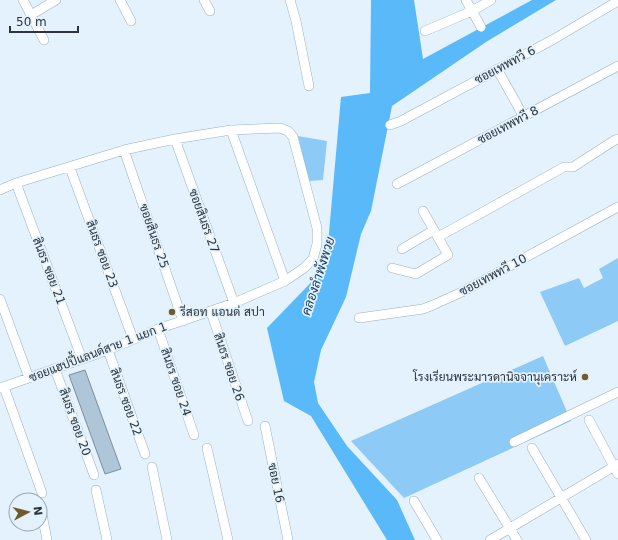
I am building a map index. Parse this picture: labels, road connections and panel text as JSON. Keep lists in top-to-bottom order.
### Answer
{
  "streets": {
    "street": [
      "ซอยเทพทวี 6",
      "ซอยเทพทวี 8",
      "ซอยสินธร 27",
      "ซอยสินธร 25",
      "สินธร ซอย 23",
      "สินธร ซอย 21",
      "ซอยเทพทวี 10",
      "ซอยแฮปปี้แลนด์สาย 1 แยก 1",
      "สินธร ซอย 26",
      "สินธร ซอย 24",
      "สินธร ซอย 22",
      "สินธร ซอย 20",
      "ซอย 16"
    ]
  },
  "crossings": [
    ["ซอยสินธร 27", "ซอยแฮปปี้แลนด์สาย 1 แยก 1"],
    ["ซอยสินธร 25", "ซอยแฮปปี้แลนด์สาย 1 แยก 1"],
    ["สินธร ซอย 23", "ซอยแฮปปี้แลนด์สาย 1 แยก 1"],
    ["สินธร ซอย 21", "ซอยแฮปปี้แลนด์สาย 1 แยก 1"],
    ["ซอยแฮปปี้แลนด์สาย 1 แยก 1", "สินธร ซอย 26"],
    ["ซอยแฮปปี้แลนด์สาย 1 แยก 1", "สินธร ซอย 24"],
    ["ซอยแฮปปี้แลนด์สาย 1 แยก 1", "สินธร ซอย 22"],
    ["ซอยแฮปปี้แลนด์สาย 1 แยก 1", "สินธร ซอย 20"]
  ],
  "water": ["คลองลำพังพวย"],
  "places": ["รีสอท แอนด่ สปา", "โรงเรียนพระมารดานิจจานุเคราะห์"],
  "scale_bar": "50 m",
  "north": "right"
}
